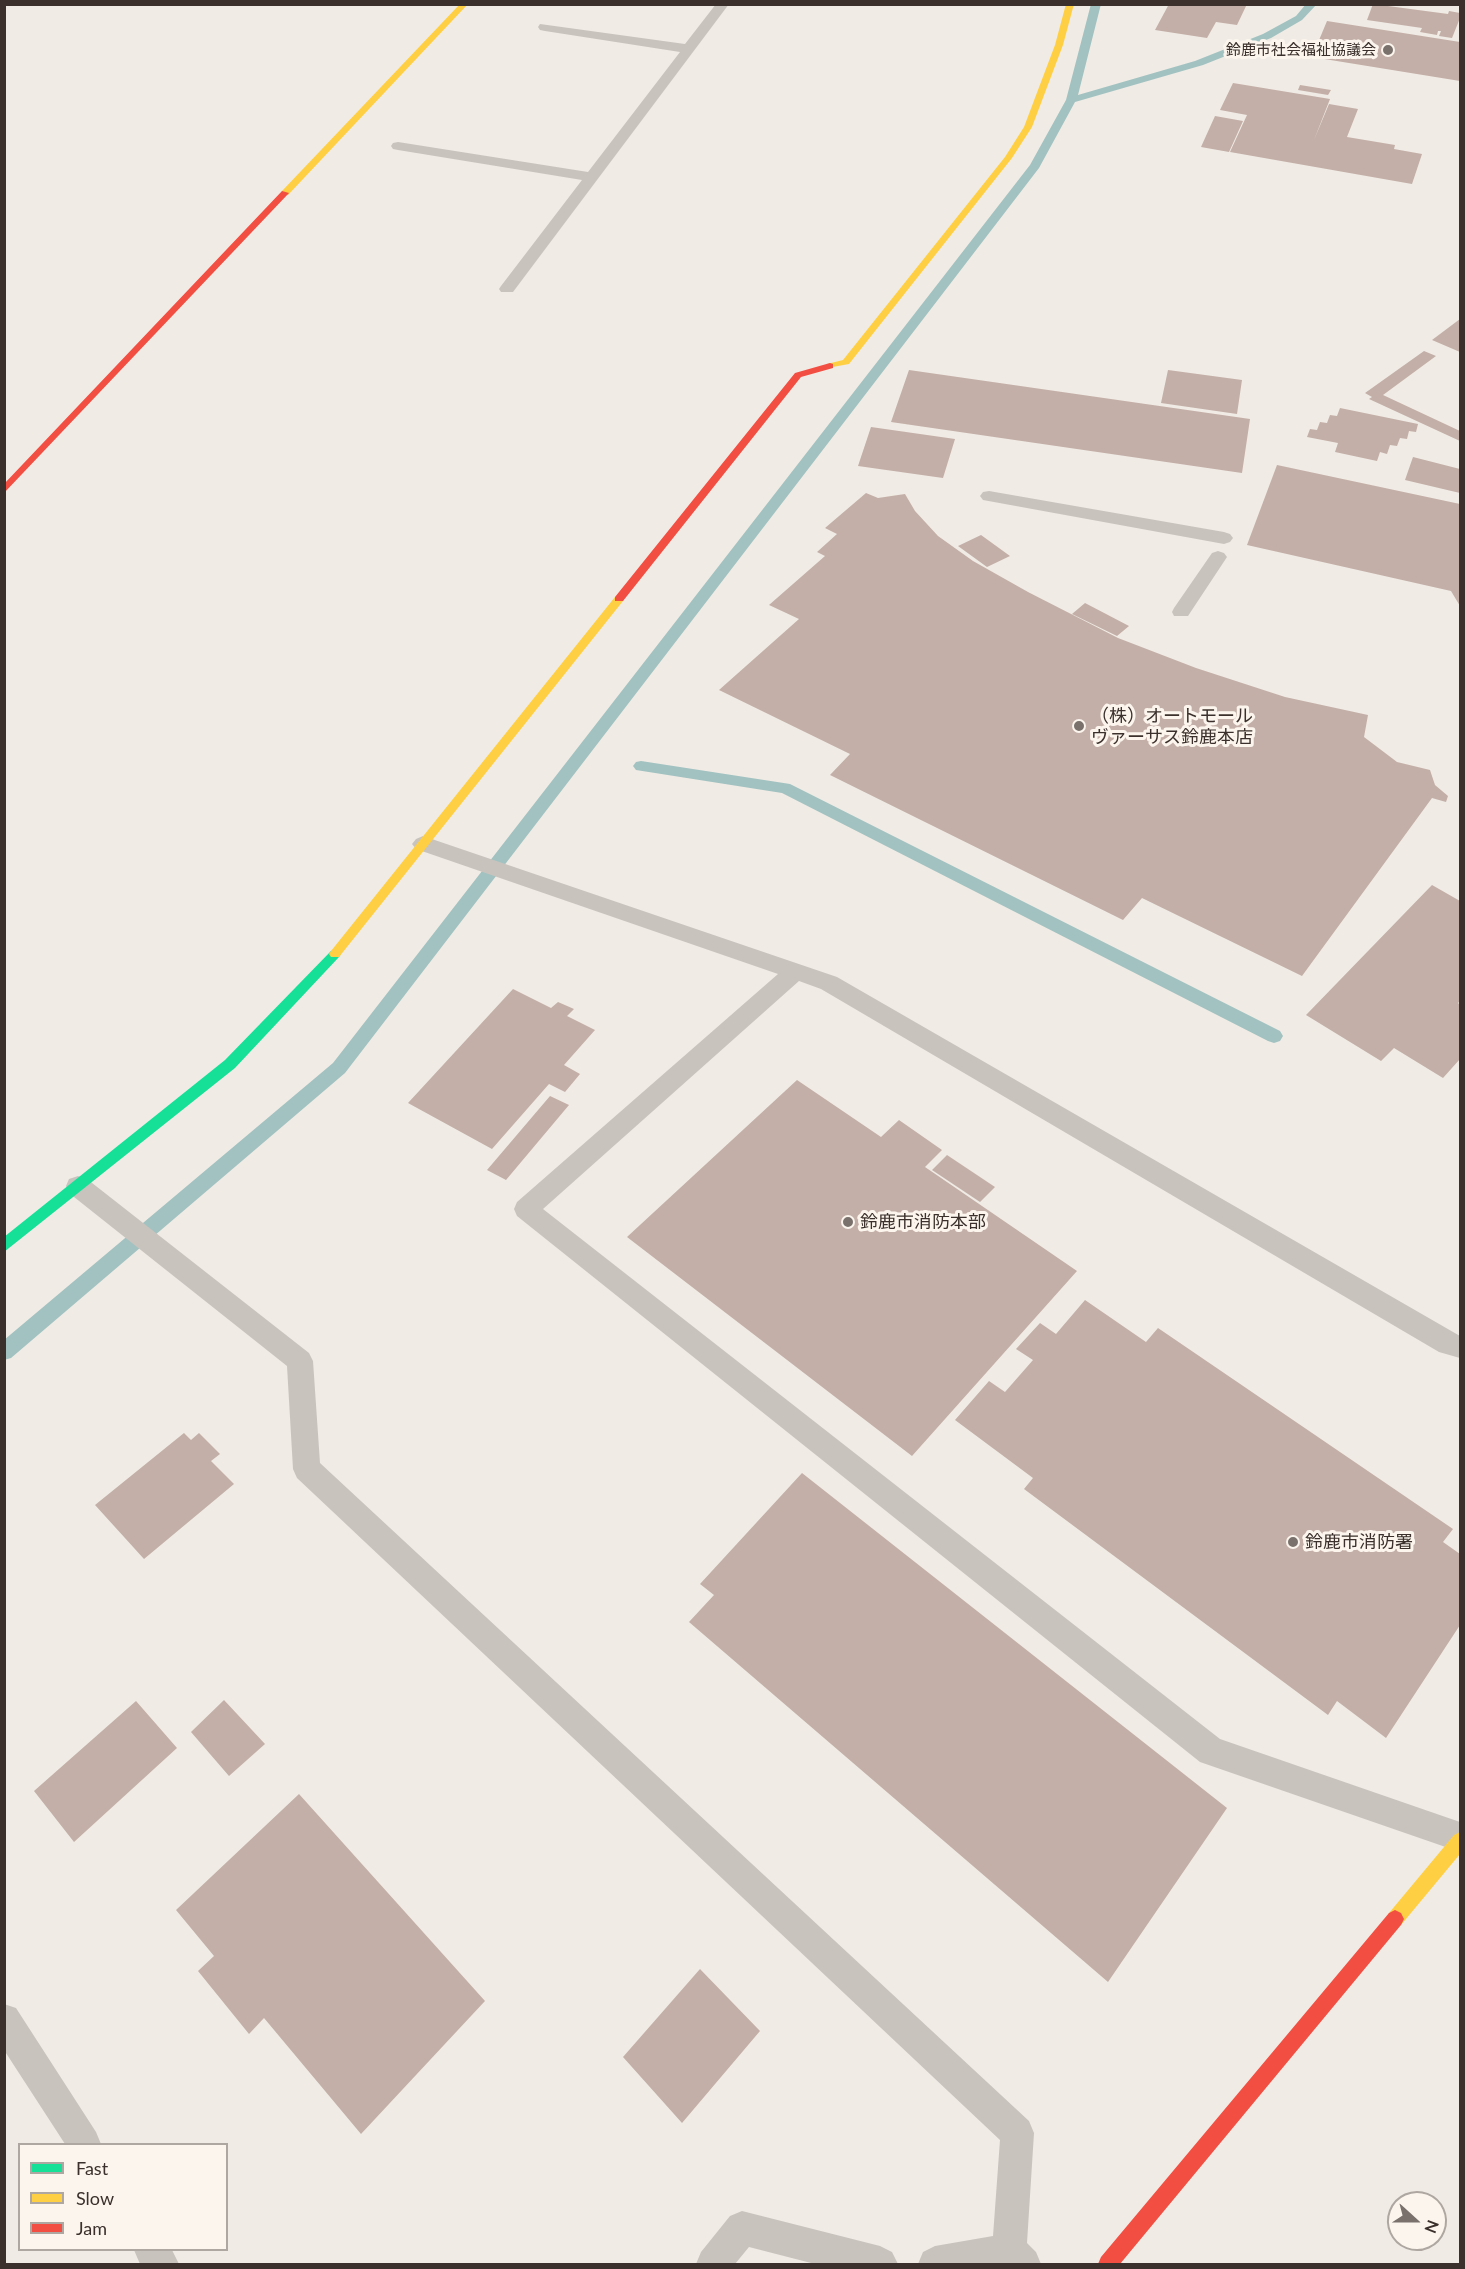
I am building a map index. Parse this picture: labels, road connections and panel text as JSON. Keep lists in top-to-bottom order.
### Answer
{
  "places": [
    "鈴鹿市社会福祉協議会",
    "（株）オートモール ヴァーサス鈴鹿本店",
    "鈴鹿市消防本部",
    "鈴鹿市消防署"
  ],
  "legend": ["Fast", "Slow", "Jam"],
  "north": "right"
}
